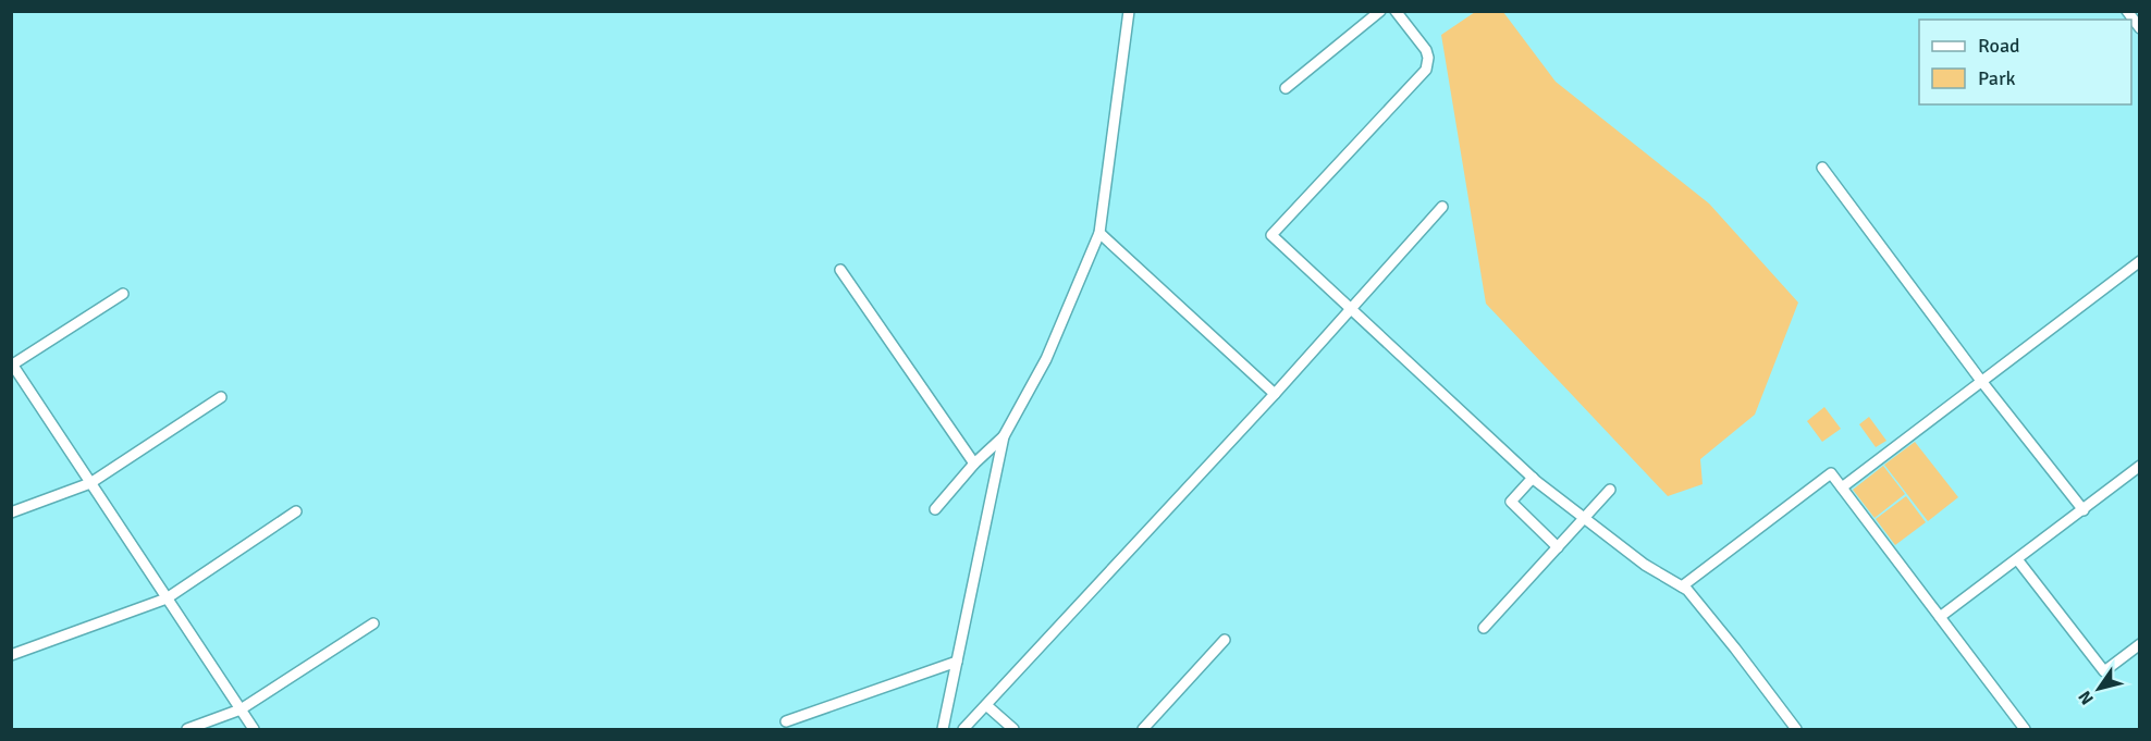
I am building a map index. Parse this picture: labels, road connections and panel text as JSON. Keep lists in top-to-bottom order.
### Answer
{
  "legend": ["Road", "Park"],
  "north": "bottom left"
}
